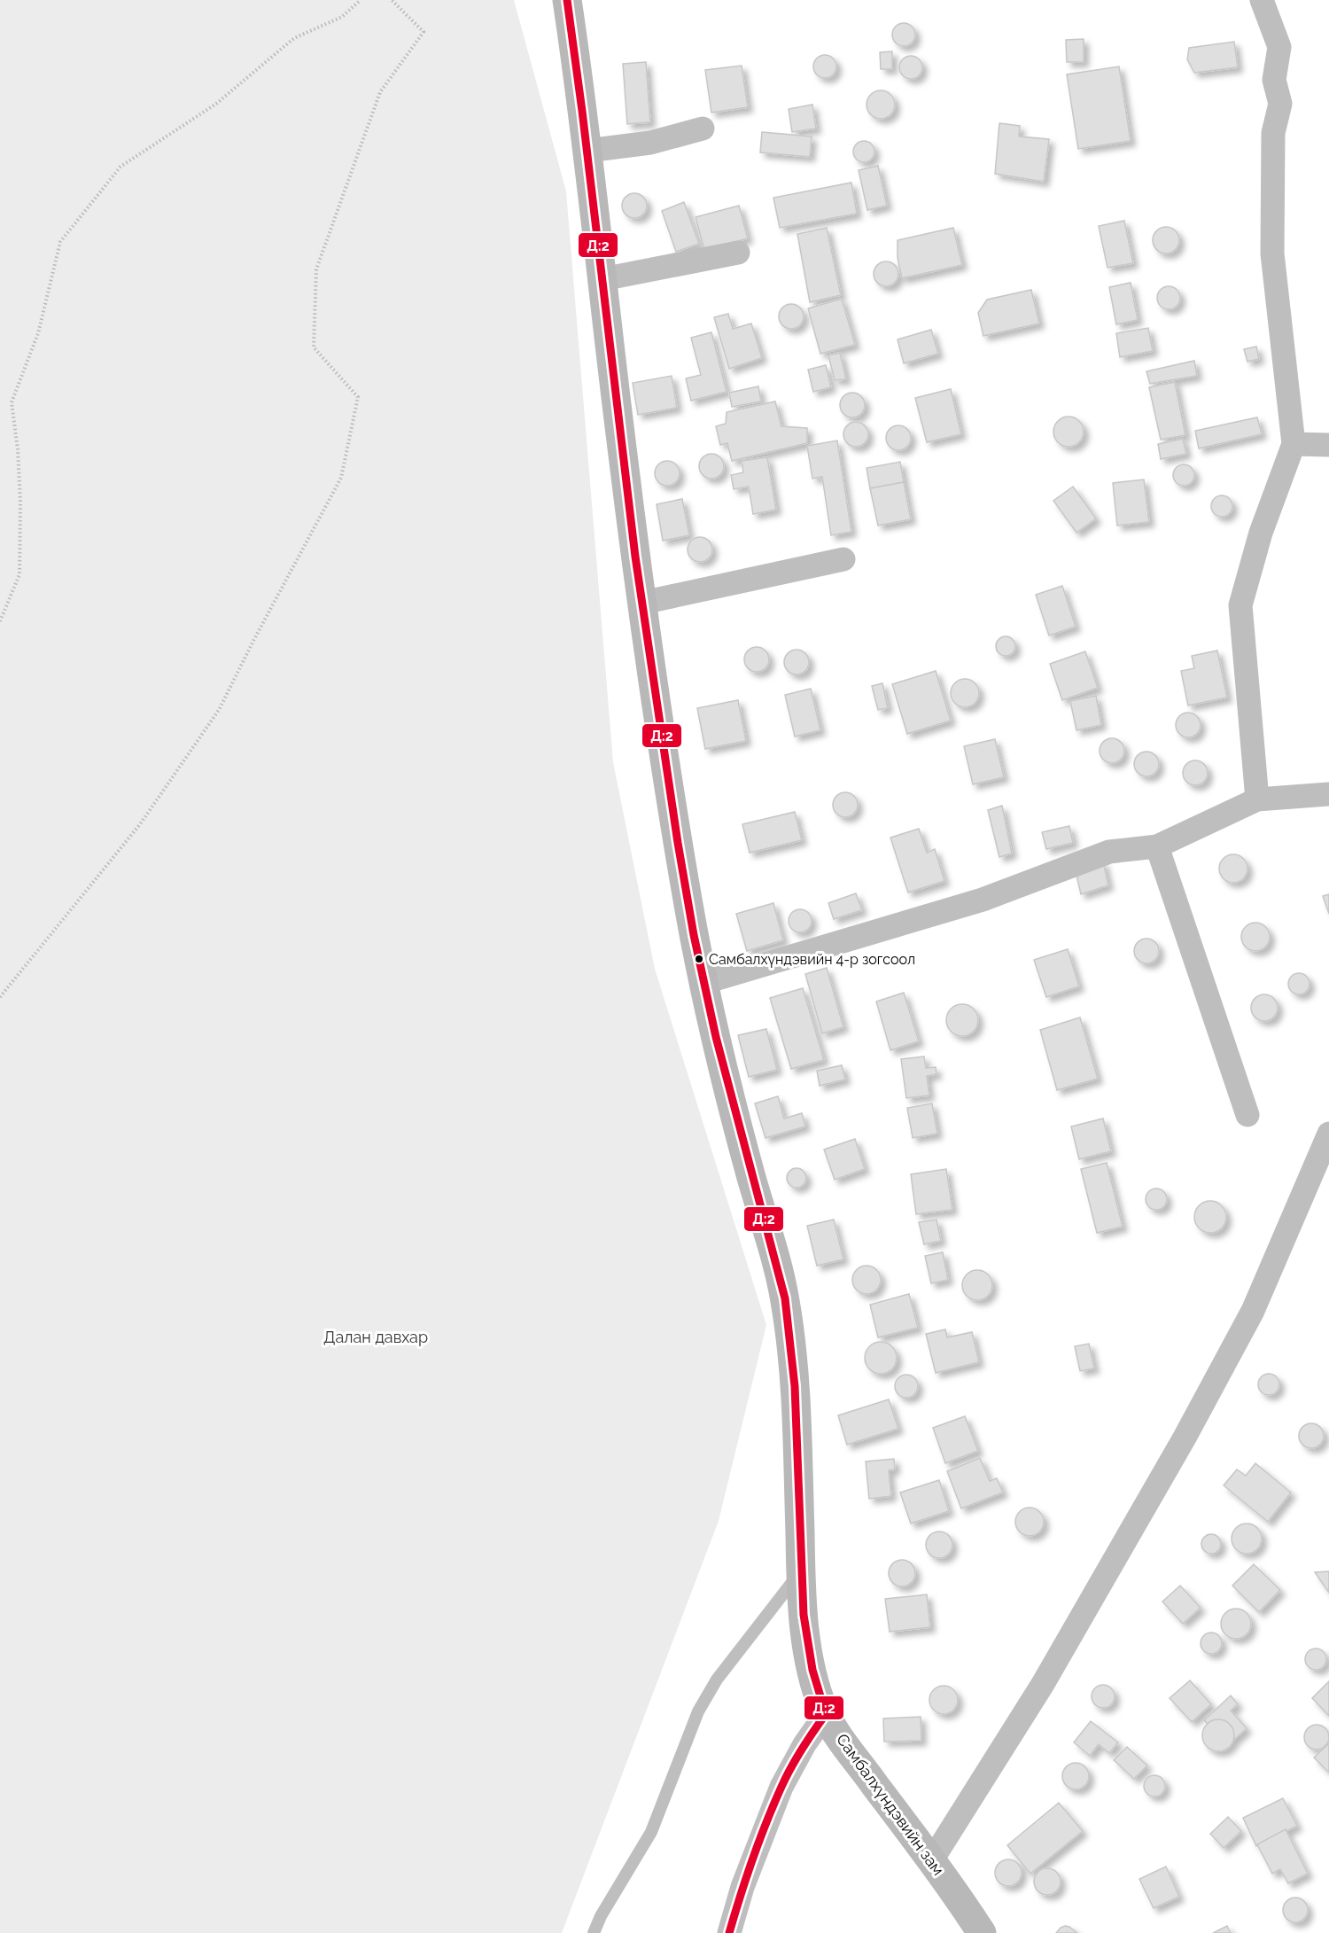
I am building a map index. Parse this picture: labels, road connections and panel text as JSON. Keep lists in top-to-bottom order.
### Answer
{
  "streets": {
    "street": ["Самбалхүндэвийн зам"]
  },
  "parks": ["Далан давхар"],
  "places": ["Самбалхүндэвийн 4-р зогсоол"],
  "lines": ["transit line Д:2"]
}
